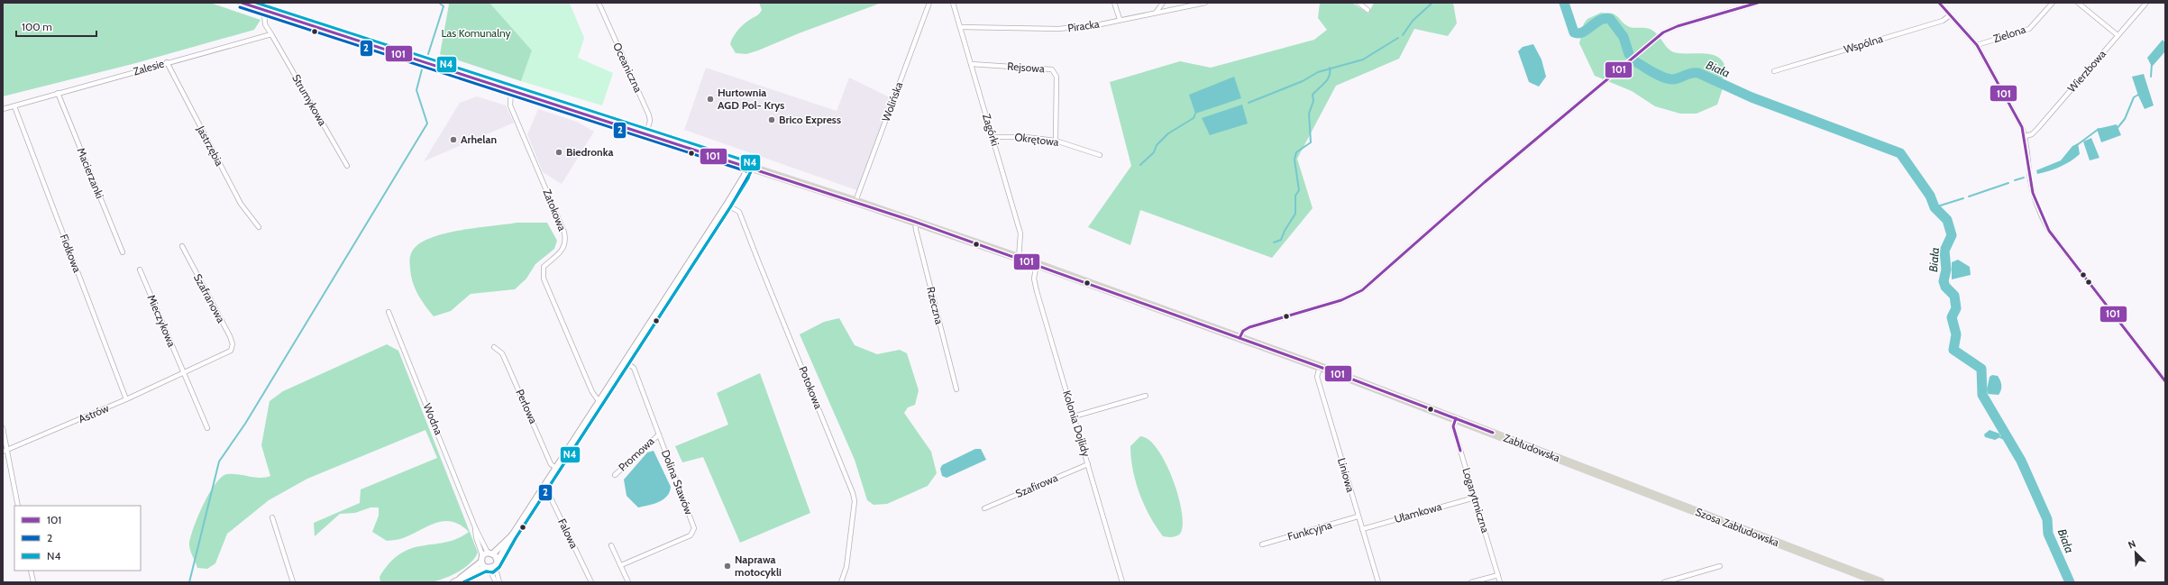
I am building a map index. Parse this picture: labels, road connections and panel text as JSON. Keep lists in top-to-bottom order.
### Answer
{
  "streets": {
    "highway": ["Zabłudowska", "Szosa Zabłudowska"],
    "street": [
      "Piracka",
      "Zielona",
      "Wspólna",
      "Zalesie",
      "Oceaniczna",
      "Rejsowa",
      "Wierzbowa",
      "Strumykowa",
      "Wolińska",
      "Zagórki",
      "Okrętowa",
      "Jastrzębia",
      "Macierzanki",
      "Zatokowa",
      "Fiołkowa",
      "Szafranowa",
      "Rzeczna",
      "Mieczykowa",
      "Potokowa",
      "Perłowa",
      "Astrów",
      "Wodna",
      "Kolonia Dojlidy",
      "Promowa",
      "Liniowa",
      "Dolina Stawów",
      "Szafirowa",
      "Logarytmiczna",
      "Ułamkowa",
      "Funkcyjna",
      "Falowa"
    ]
  },
  "crossings": [
    ["Piracka", "Zagórki"],
    ["Zalesie", "Strumykowa"],
    ["Zalesie", "Jastrzębia"],
    ["Zalesie", "Macierzanki"],
    ["Zalesie", "Fiołkowa"],
    ["Oceaniczna", "Zabłudowska"],
    ["Rejsowa", "Zagórki"],
    ["Rejsowa", "Okrętowa"],
    ["Wolińska", "Zabłudowska"],
    ["Zagórki", "Okrętowa"],
    ["Zagórki", "Zabłudowska"],
    ["Zatokowa", "Zabłudowska"],
    ["Fiołkowa", "Astrów"],
    ["Szafranowa", "Astrów"],
    ["Rzeczna", "Zabłudowska"],
    ["Mieczykowa", "Astrów"],
    ["Kolonia Dojlidy", "Zabłudowska"],
    ["Kolonia Dojlidy", "Szafirowa"],
    ["Zabłudowska", "Liniowa"],
    ["Zabłudowska", "Logarytmiczna"],
    ["Zabłudowska", "Szosa Zabłudowska"],
    ["Promowa", "Dolina Stawów"],
    ["Liniowa", "Ułamkowa"],
    ["Liniowa", "Funkcyjna"],
    ["Logarytmiczna", "Ułamkowa"]
  ],
  "water": ["Biała"],
  "parks": ["Las Komunalny"],
  "places": [
    "Hurtownia AGD Pol- Krys",
    "Brico Express",
    "Arhelan",
    "Biedronka",
    "Naprawa motocykli"
  ],
  "lines": ["transit line 101", "transit line N4", "transit line 2"],
  "legend": ["101", "2", "N4"],
  "scale_bar": "100 m",
  "north": "top left"
}
